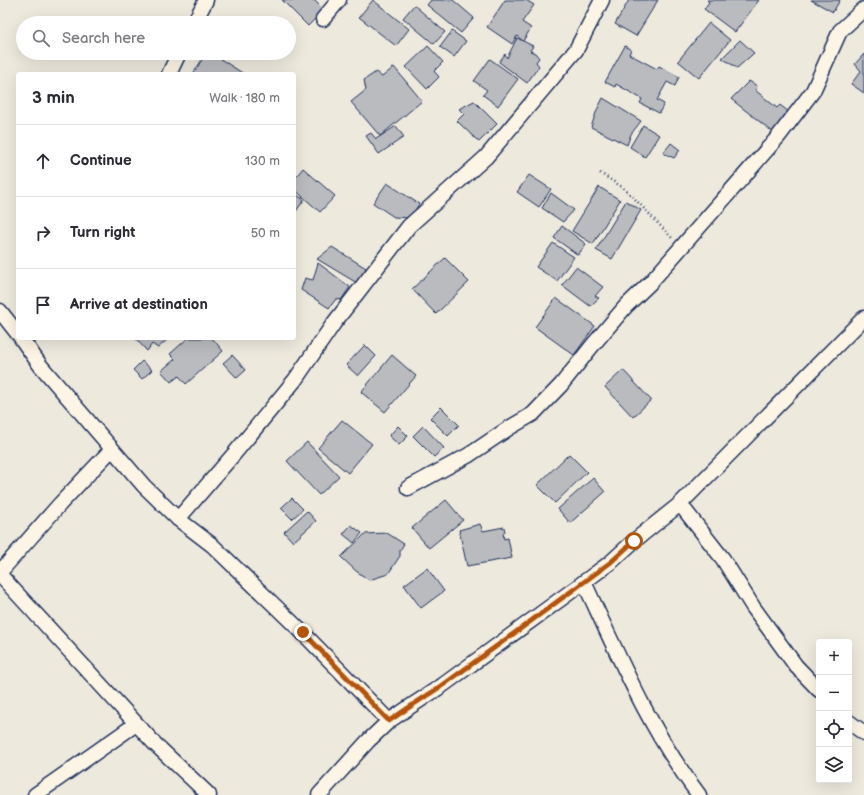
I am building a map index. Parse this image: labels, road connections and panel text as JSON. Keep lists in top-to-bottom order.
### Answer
{
  "page": {
    "search": "Search here",
    "heading": ["3 min", "Walk · 180 m"],
    "list": [
      ["Continue", "130 m"],
      ["Turn right", "50 m"],
      "Arrive at destination"
    ],
    "map_buttons": ["+", "−"]
  }
}
